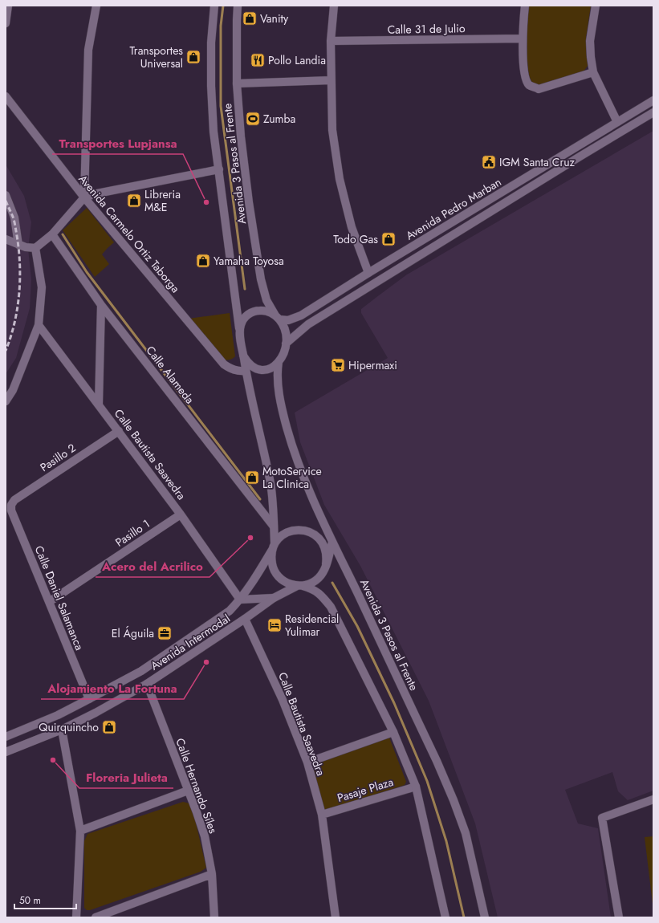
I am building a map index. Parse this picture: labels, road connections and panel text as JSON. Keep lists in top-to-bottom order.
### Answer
{
  "streets": {
    "street": [
      "Calle 31 de Julio",
      "Avenida 3 Pasos al Frente",
      "Avenida Pedro Marban",
      "Avenida Carmelo Ortiz Taborga",
      "Calle Alameda",
      "Calle Bautista Saavedra",
      "Pasillo 2",
      "Pasillo 1",
      "Calle Daniel Salamanca",
      "Avenida Intermodal",
      "Calle Hernando Síles",
      "Pasaje Plaza"
    ]
  },
  "crossings": [
    ["Avenida 3 Pasos al Frente", "Avenida Pedro Marban"],
    ["Calle Bautista Saavedra", "Pasillo 2"],
    ["Calle Bautista Saavedra", "Pasillo 1"],
    ["Calle Bautista Saavedra", "Avenida Intermodal"],
    ["Calle Bautista Saavedra", "Pasaje Plaza"],
    ["Pasillo 2", "Calle Daniel Salamanca"],
    ["Pasillo 1", "Calle Daniel Salamanca"],
    ["Calle Daniel Salamanca", "Avenida Intermodal"],
    ["Avenida Intermodal", "Calle Hernando Síles"]
  ],
  "places": {
    "shop": [
      "Vanity",
      "Transportes Universal",
      "Libreria M&E",
      "Todo Gas",
      "Yamaha Toyosa",
      "MotoService La Clinica",
      "Quirquincho"
    ],
    "restaurant": ["Pollo Landia"],
    "sports": ["Zumba"],
    "public building": ["IGM Santa Cruz"],
    "other": [
      "Transportes Lupjansa",
      "Acero del Acrilico",
      "Alojamiento La Fortuna",
      "Floreria Julieta"
    ],
    "supermarket": ["Hipermaxi"],
    "hotel": ["Residencial Yulimar"],
    "office": ["El Águila"]
  },
  "scale_bar": "50 m"
}
